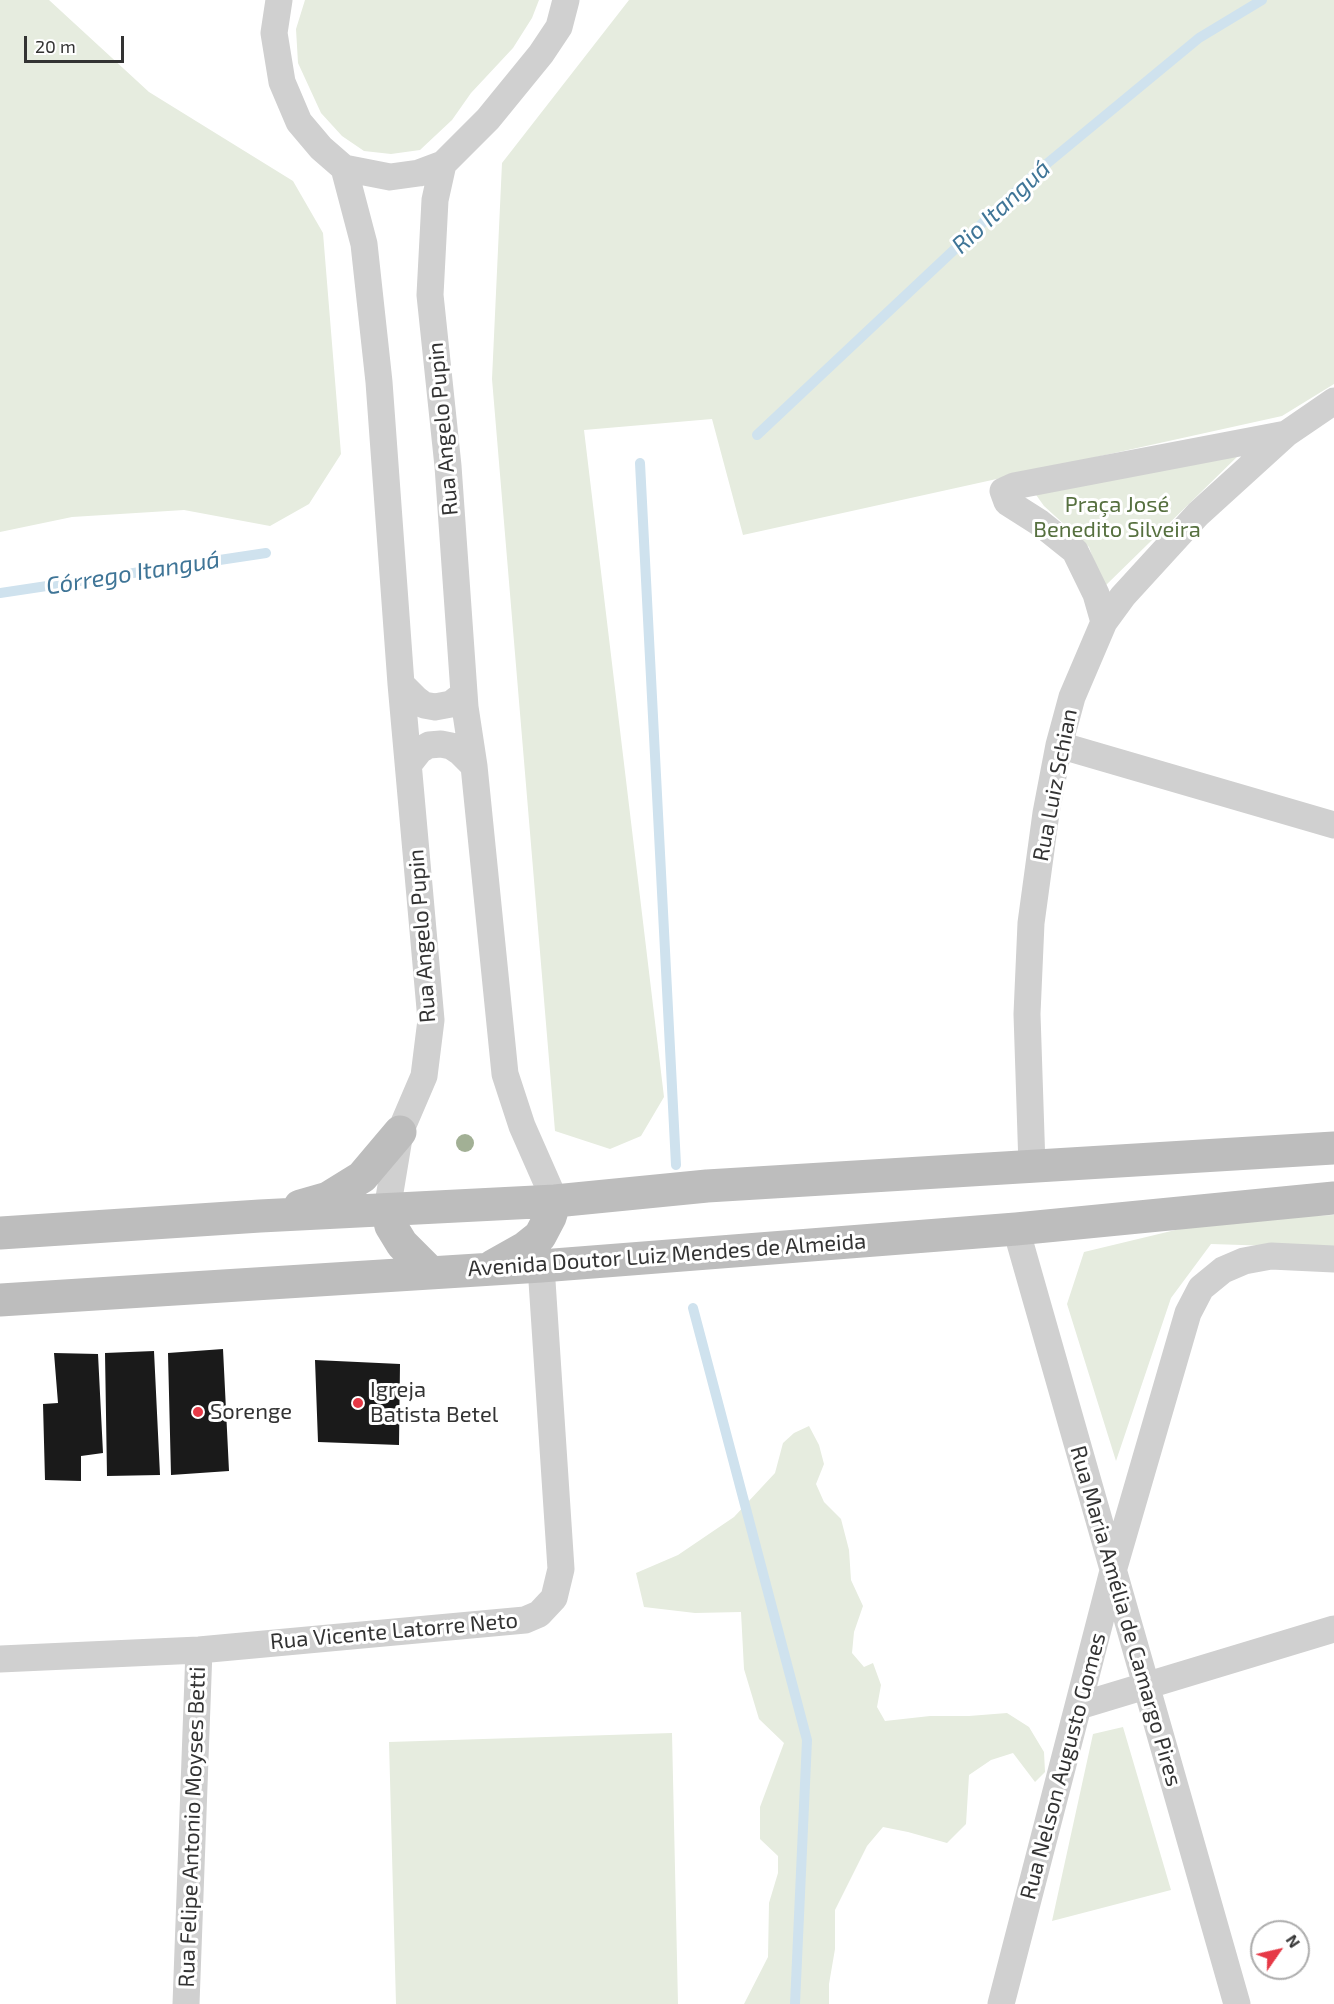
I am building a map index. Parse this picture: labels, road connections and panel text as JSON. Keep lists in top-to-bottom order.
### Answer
{
  "streets": {
    "main road": ["Avenida Doutor Luiz Mendes de Almeida"],
    "street": [
      "Rua Angelo Pupin",
      "Rua Luiz Schian",
      "Rua Maria Amélia de Camargo Pires",
      "Rua Vicente Latorre Neto",
      "Rua Nelson Augusto Gomes",
      "Rua Felipe Antonio Moyses Betti"
    ]
  },
  "crossings": [
    ["Avenida Doutor Luiz Mendes de Almeida", "Rua Maria Amélia de Camargo Pires"],
    ["Avenida Doutor Luiz Mendes de Almeida", "Rua Vicente Latorre Neto"],
    ["Rua Maria Amélia de Camargo Pires", "Rua Nelson Augusto Gomes"],
    ["Rua Vicente Latorre Neto", "Rua Felipe Antonio Moyses Betti"]
  ],
  "water": ["Rio Itanguá", "Córrego Itanguá"],
  "parks": ["Praça José Benedito Silveira"],
  "places": ["Igreja Batista Betel", "Sorenge"],
  "scale_bar": "20 m",
  "north": "top right"
}
